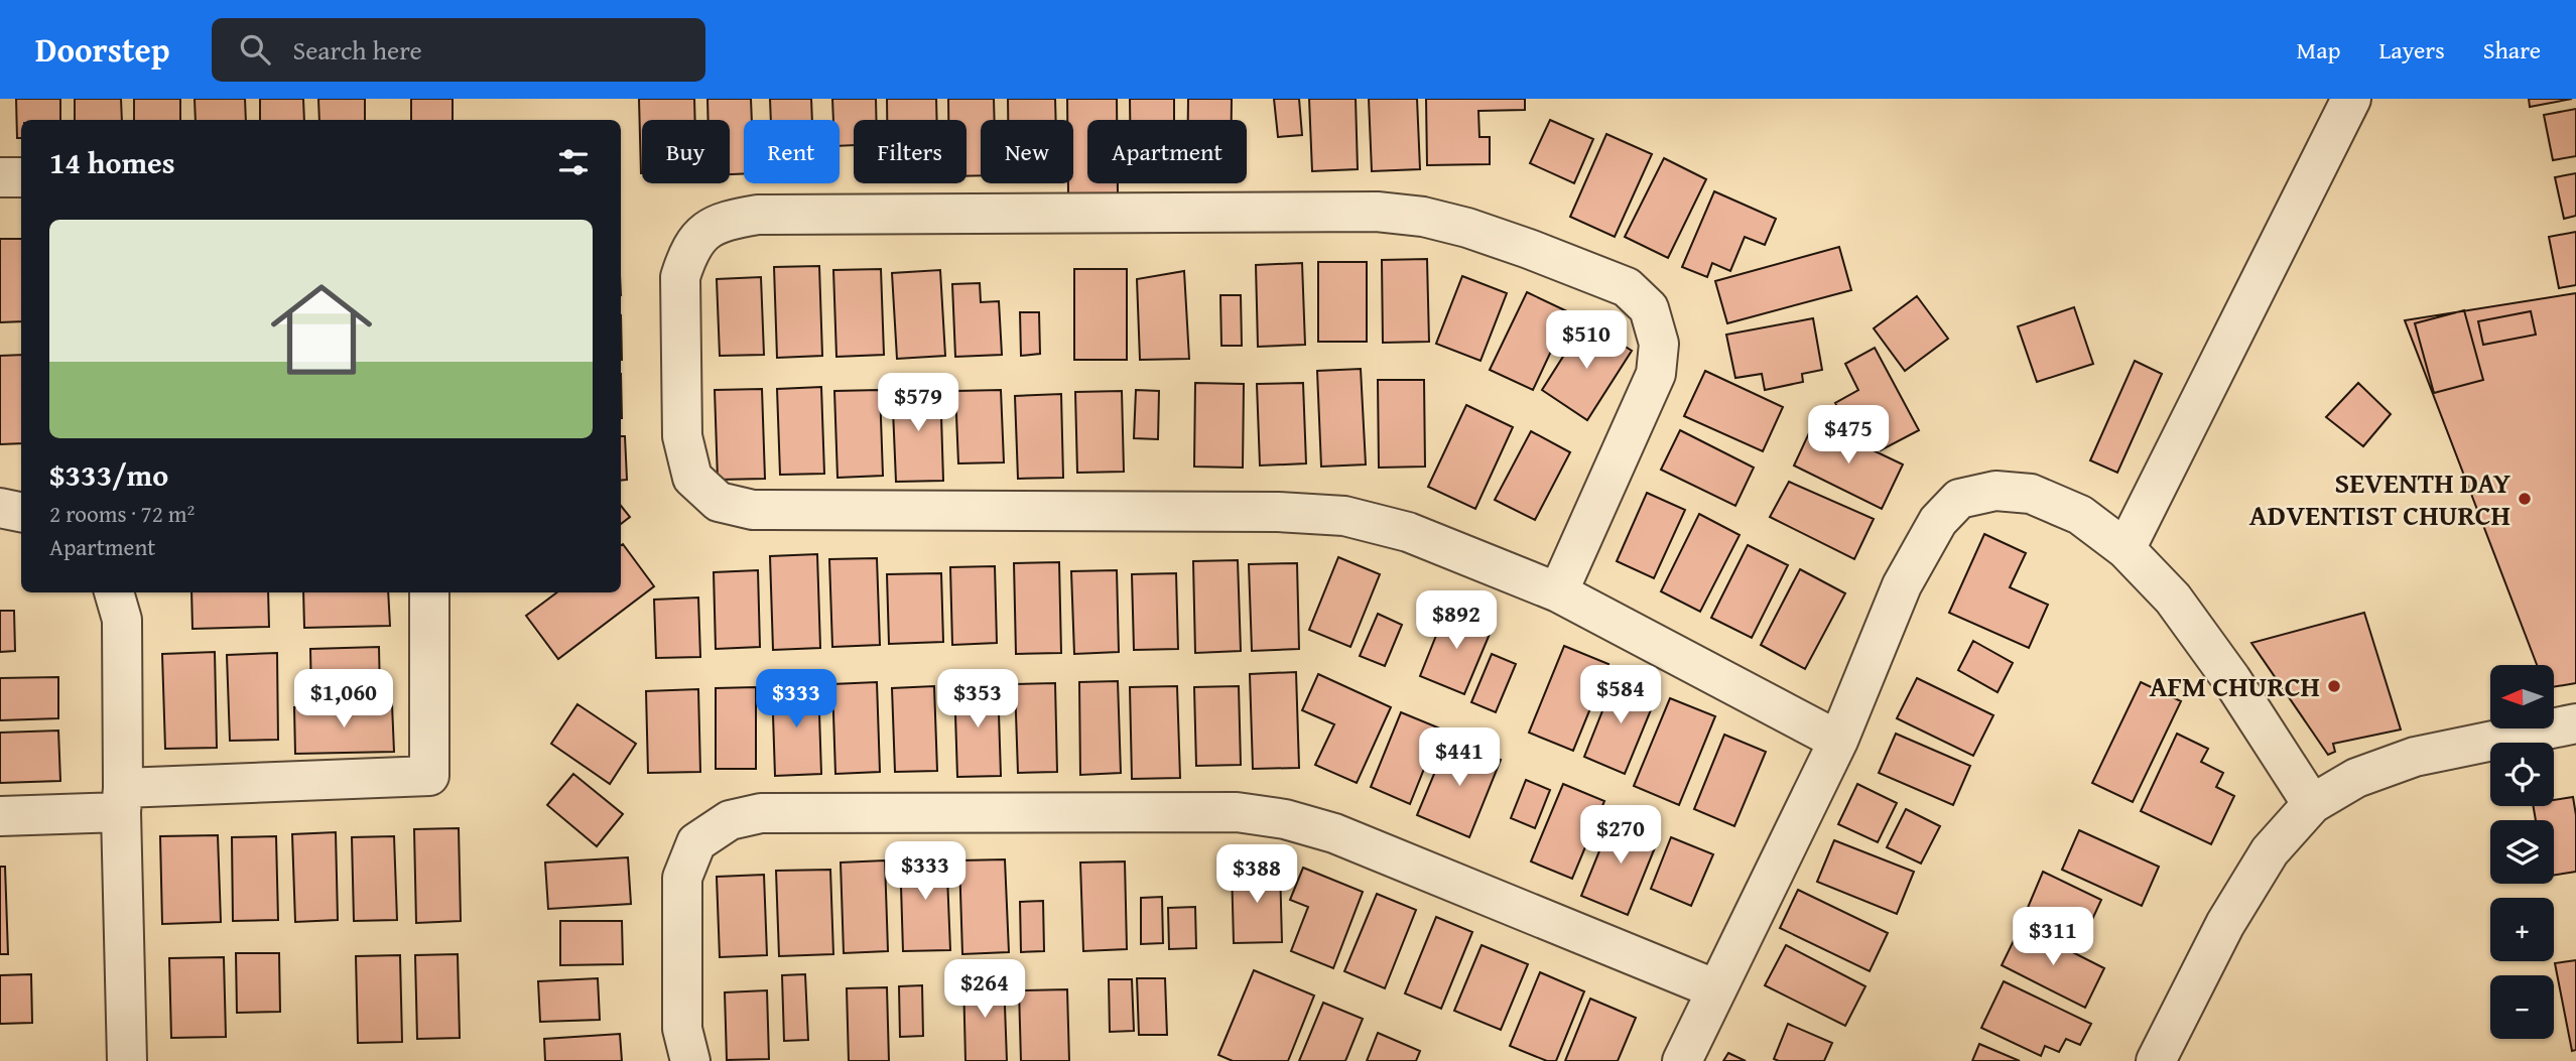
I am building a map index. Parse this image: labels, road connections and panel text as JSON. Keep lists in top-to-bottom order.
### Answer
{
  "places": ["SEVENTH DAY ADVENTIST CHURCH", "AFM CHURCH"],
  "north": "left",
  "page": {
    "header": "Doorstep",
    "search": "Search here",
    "nav": ["Map", "Layers", "Share"],
    "chip": [
      "Buy",
      "Rent",
      "Filters",
      "New",
      "Apartment"
    ],
    "heading": "14 homes",
    "list": [
      {
        "name": "$333/mo",
        "note": "2 rooms · 72 m² · Apartment"
      }
    ],
    "price": [
      "$510",
      "$579",
      "$475",
      "$892",
      "$584",
      "$1,060",
      "$333",
      "$353",
      "$441",
      "$270",
      "$333",
      "$388",
      "$311",
      "$264"
    ],
    "map_buttons": ["+", "−"]
  }
}
